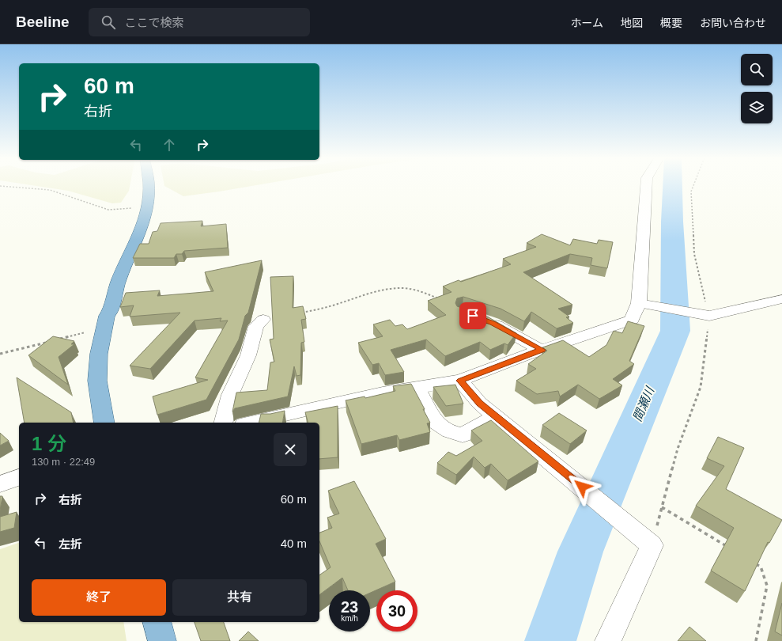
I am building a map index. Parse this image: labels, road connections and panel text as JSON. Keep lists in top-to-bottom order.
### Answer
{
  "water": ["間瀬川"],
  "page": {
    "header": "Beeline",
    "search": "ここで検索",
    "nav": [
      "ホーム",
      "地図",
      "概要",
      "お問い合わせ"
    ],
    "turn": ["60 m", "右折"],
    "heading": ["1 分", "130 m · 22:49"],
    "list": [
      {
        "name": "右折",
        "value": "60 m"
      },
      {
        "name": "左折",
        "value": "40 m"
      }
    ],
    "buttons": ["終了", "共有"],
    "speed": "23 km/h",
    "limit": "30"
  }
}
